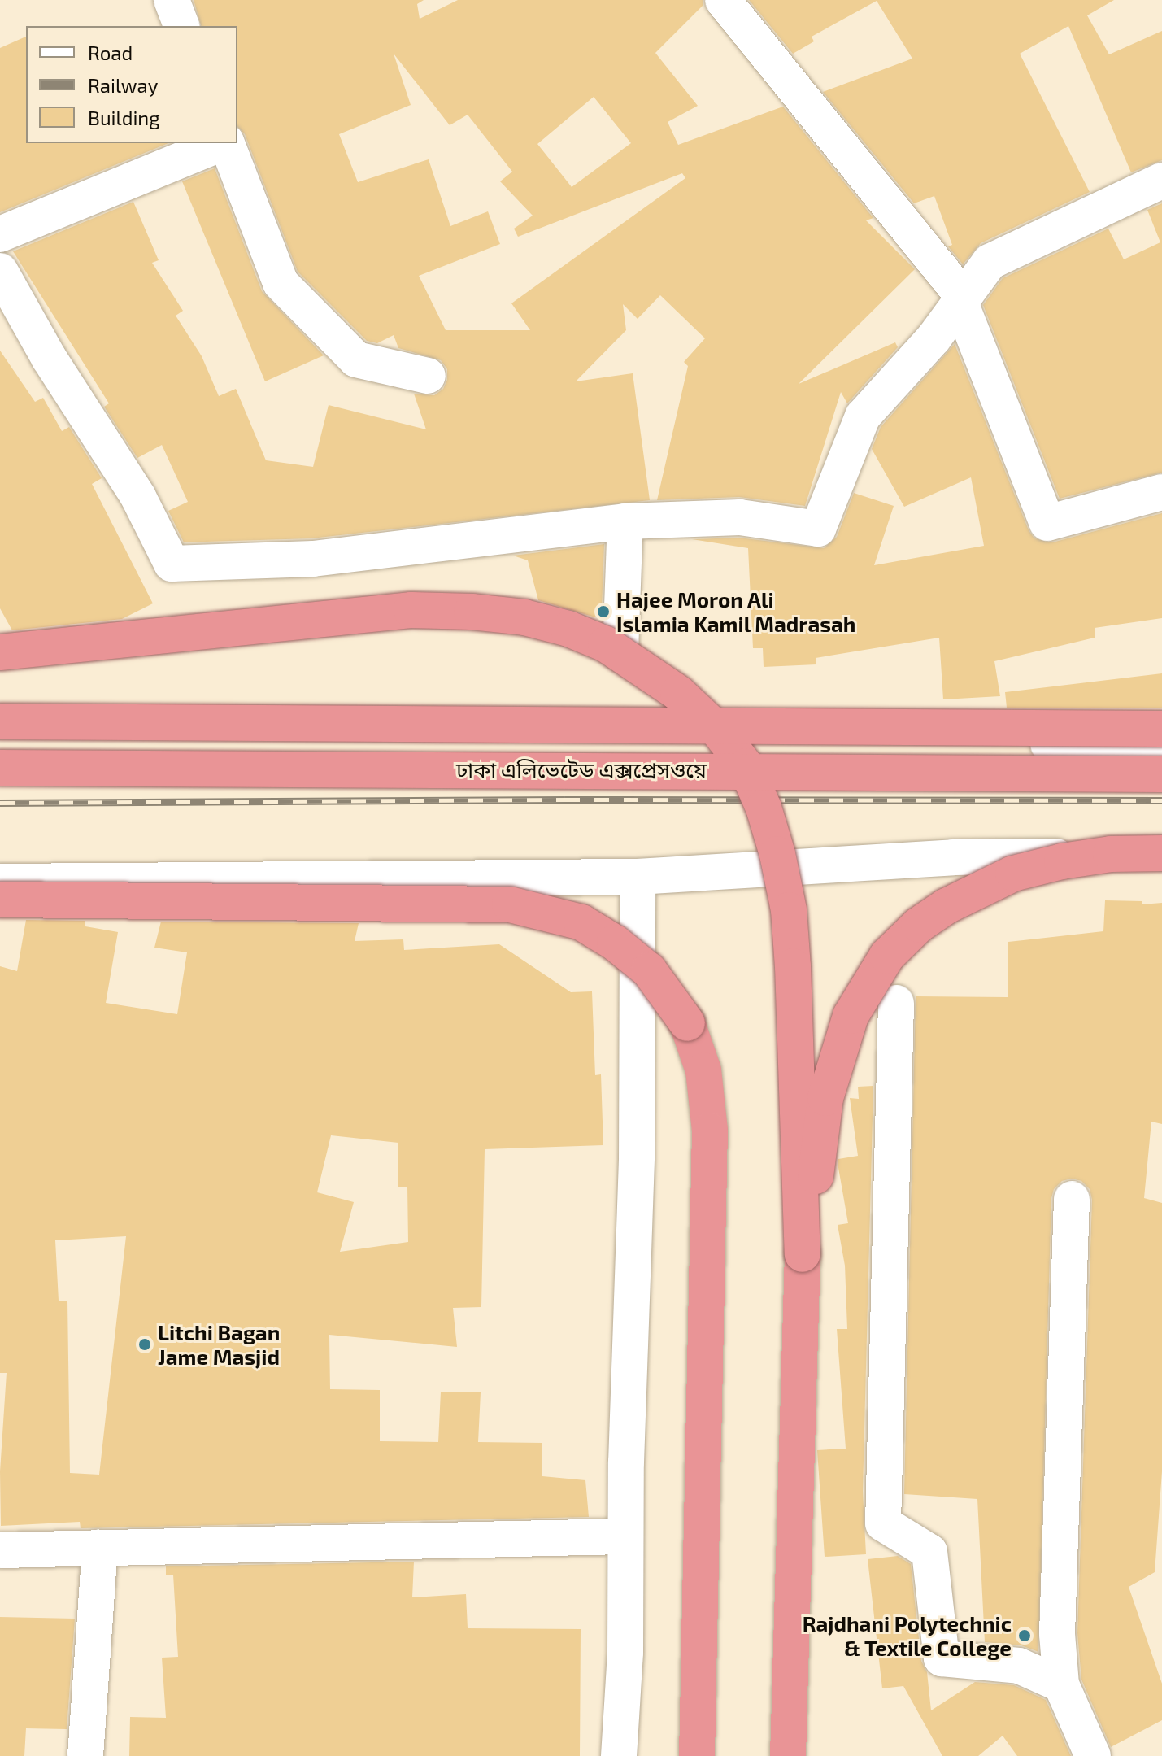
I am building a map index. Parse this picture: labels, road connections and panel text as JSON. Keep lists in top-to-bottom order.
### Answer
{
  "streets": {
    "highway": ["ঢাকা এলিভেটেড এক্সপ্রেসওয়ে"]
  },
  "places": ["Hajee Moron Ali Islamia Kamil Madrasah", "Litchi Bagan Jame Masjid", "Rajdhani Polytechnic & Textile College"],
  "legend": ["Road", "Railway", "Building"]
}
